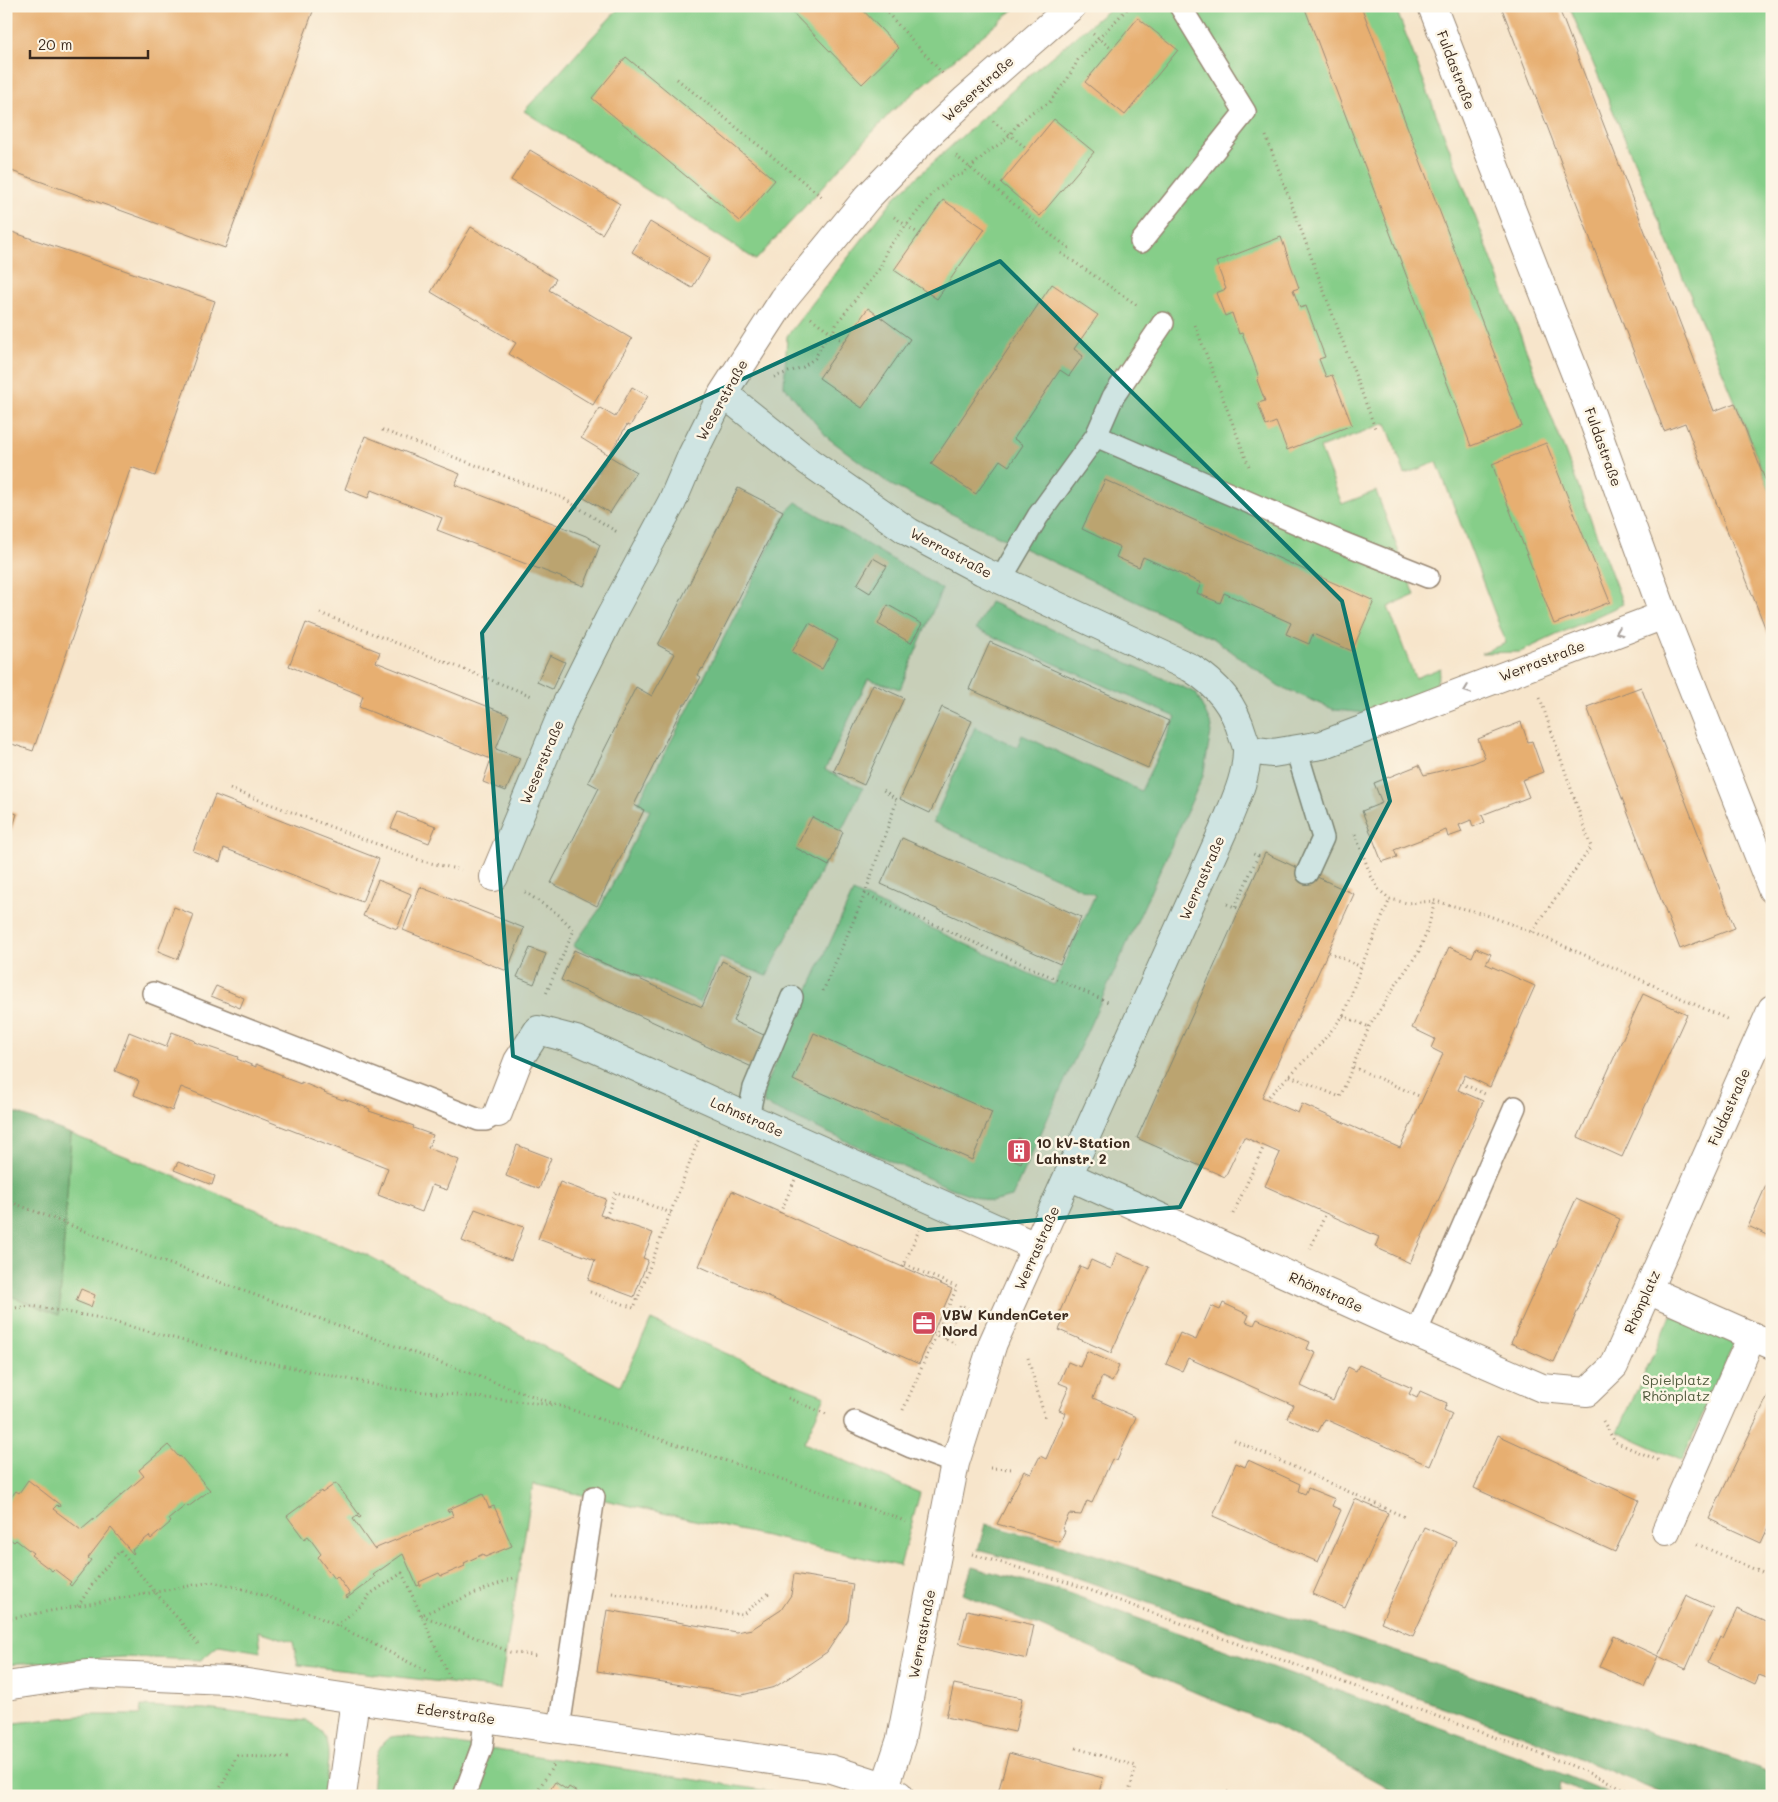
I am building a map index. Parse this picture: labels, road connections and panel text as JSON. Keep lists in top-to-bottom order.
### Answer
{
  "streets": {
    "street": [
      "Fuldastraße",
      "Weserstraße",
      "Werrastraße",
      "Lahnstraße",
      "Rhönstraße",
      "Rhönplatz",
      "Ederstraße"
    ]
  },
  "crossings": [
    ["Fuldastraße", "Werrastraße"],
    ["Fuldastraße", "Rhönplatz"],
    ["Weserstraße", "Werrastraße"],
    ["Werrastraße", "Lahnstraße"],
    ["Werrastraße", "Rhönstraße"],
    ["Werrastraße", "Ederstraße"],
    ["Rhönstraße", "Rhönplatz"]
  ],
  "parks": ["Spielplatz Rhönplatz"],
  "places": {
    "building": ["10 kV-Station Lahnstr. 2"],
    "office": ["VBW KundenCeter Nord"]
  },
  "scale_bar": "20 m"
}
